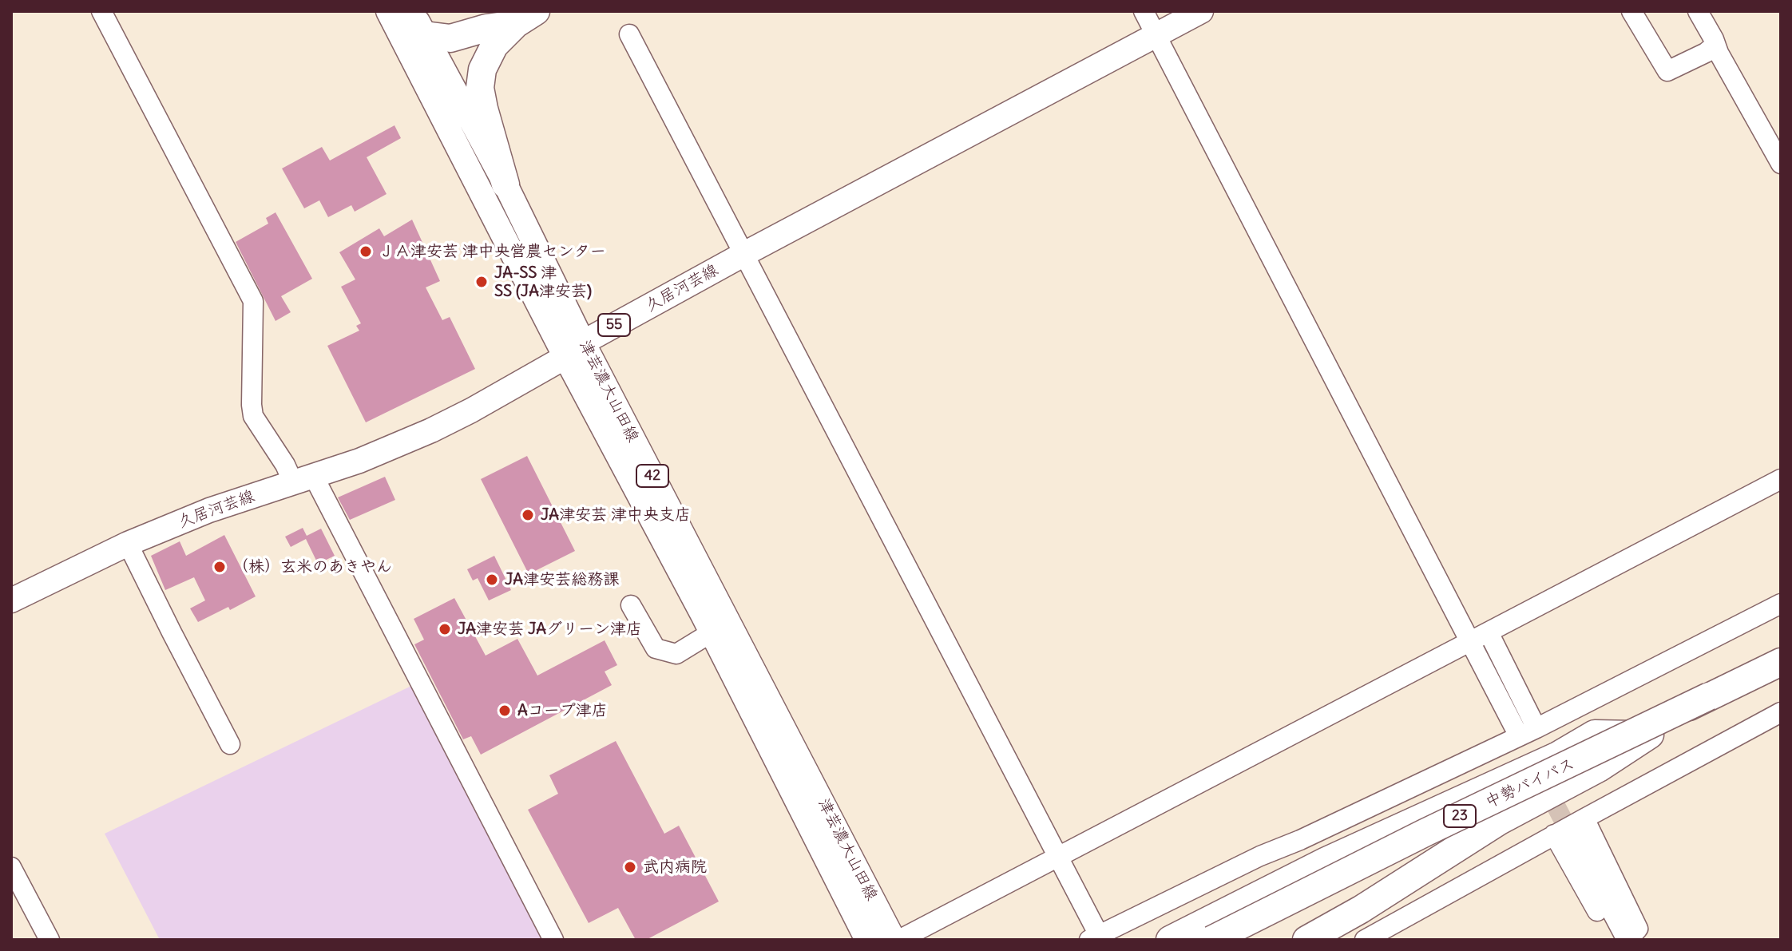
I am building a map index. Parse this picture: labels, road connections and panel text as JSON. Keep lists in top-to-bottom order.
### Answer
{
  "streets": {
    "highway": ["中勢バイパス", "23"],
    "main road": [
      "久居河芸線",
      "55",
      "津芸濃大山田線",
      "42"
    ]
  },
  "crossings": [
    ["久居河芸線", "津芸濃大山田線"]
  ],
  "places": [
    "ＪＡ津安芸 津中央営農センター",
    "JA-SS 津 SS (JA津安芸)",
    "JA津安芸 津中央支店",
    "（株）玄米のあきやん",
    "JA津安芸総務課",
    "JA津安芸 JAグリーン津店",
    "Aコープ津店",
    "武内病院"
  ]
}
